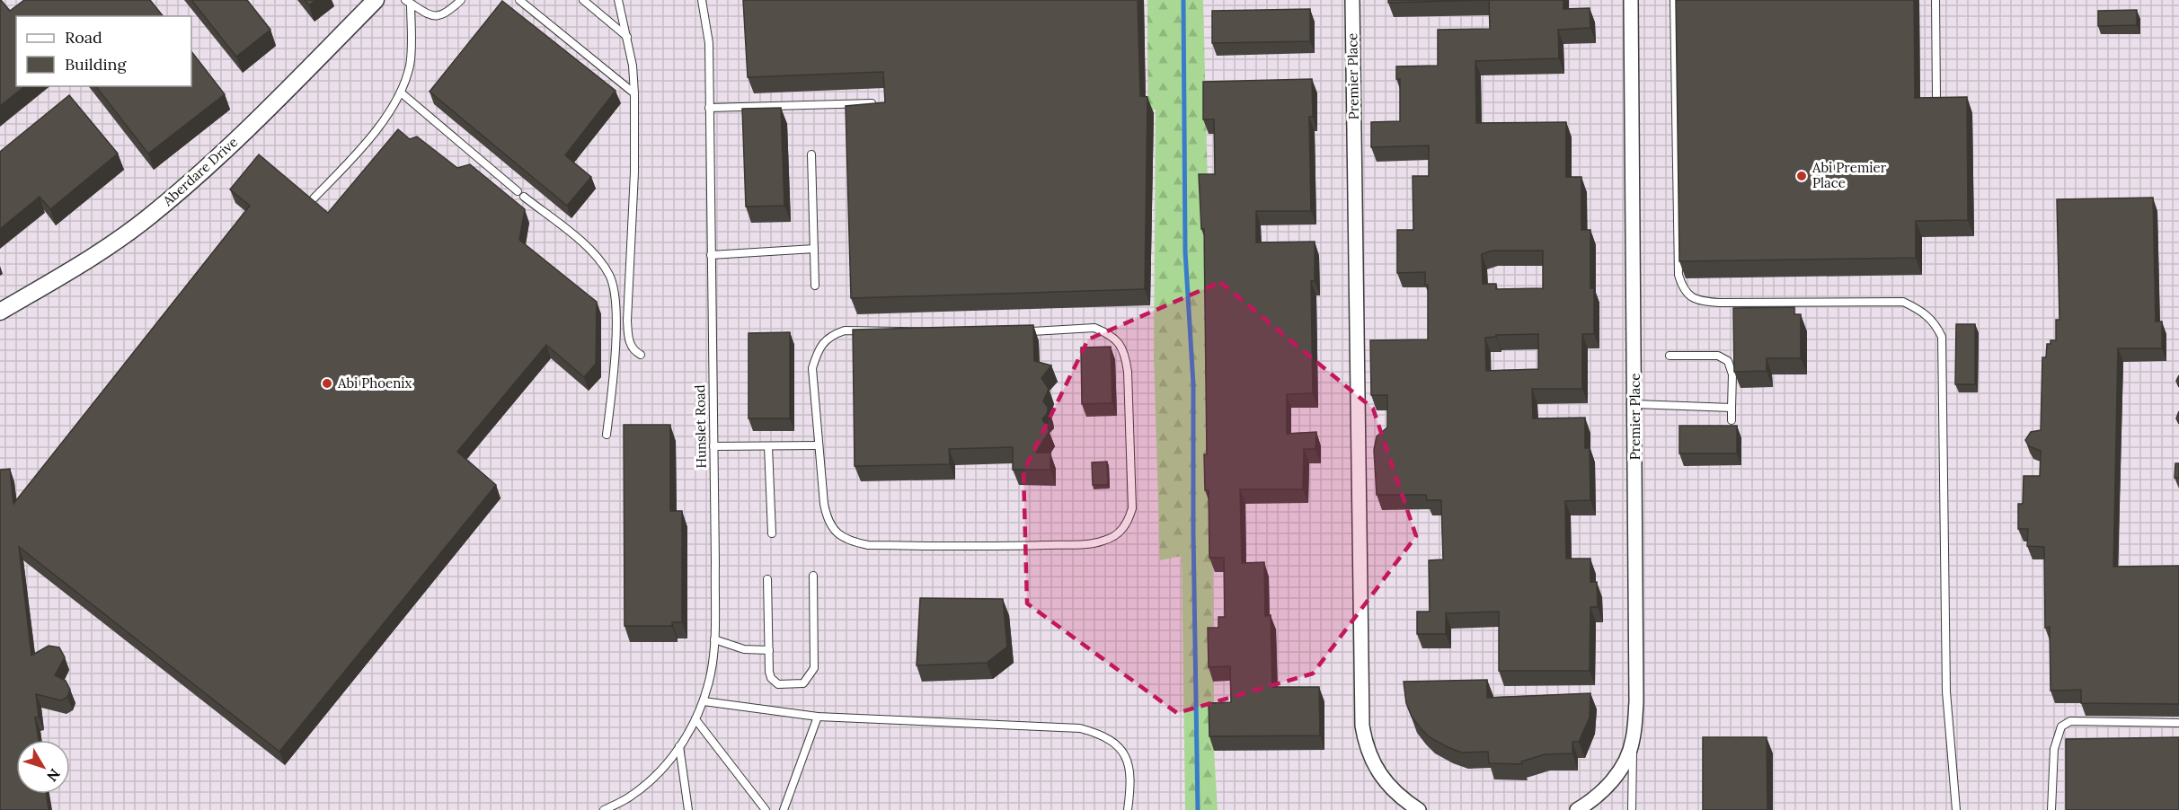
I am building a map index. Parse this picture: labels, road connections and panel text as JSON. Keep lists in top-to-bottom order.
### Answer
{
  "streets": {
    "street": ["Premier Place", "Aberdare Drive"],
    "lane": ["Hunslet Road"]
  },
  "places": ["Abi Premier Place", "Abi Phoenix"],
  "legend": ["Road", "Building"],
  "north": "bottom right"
}
